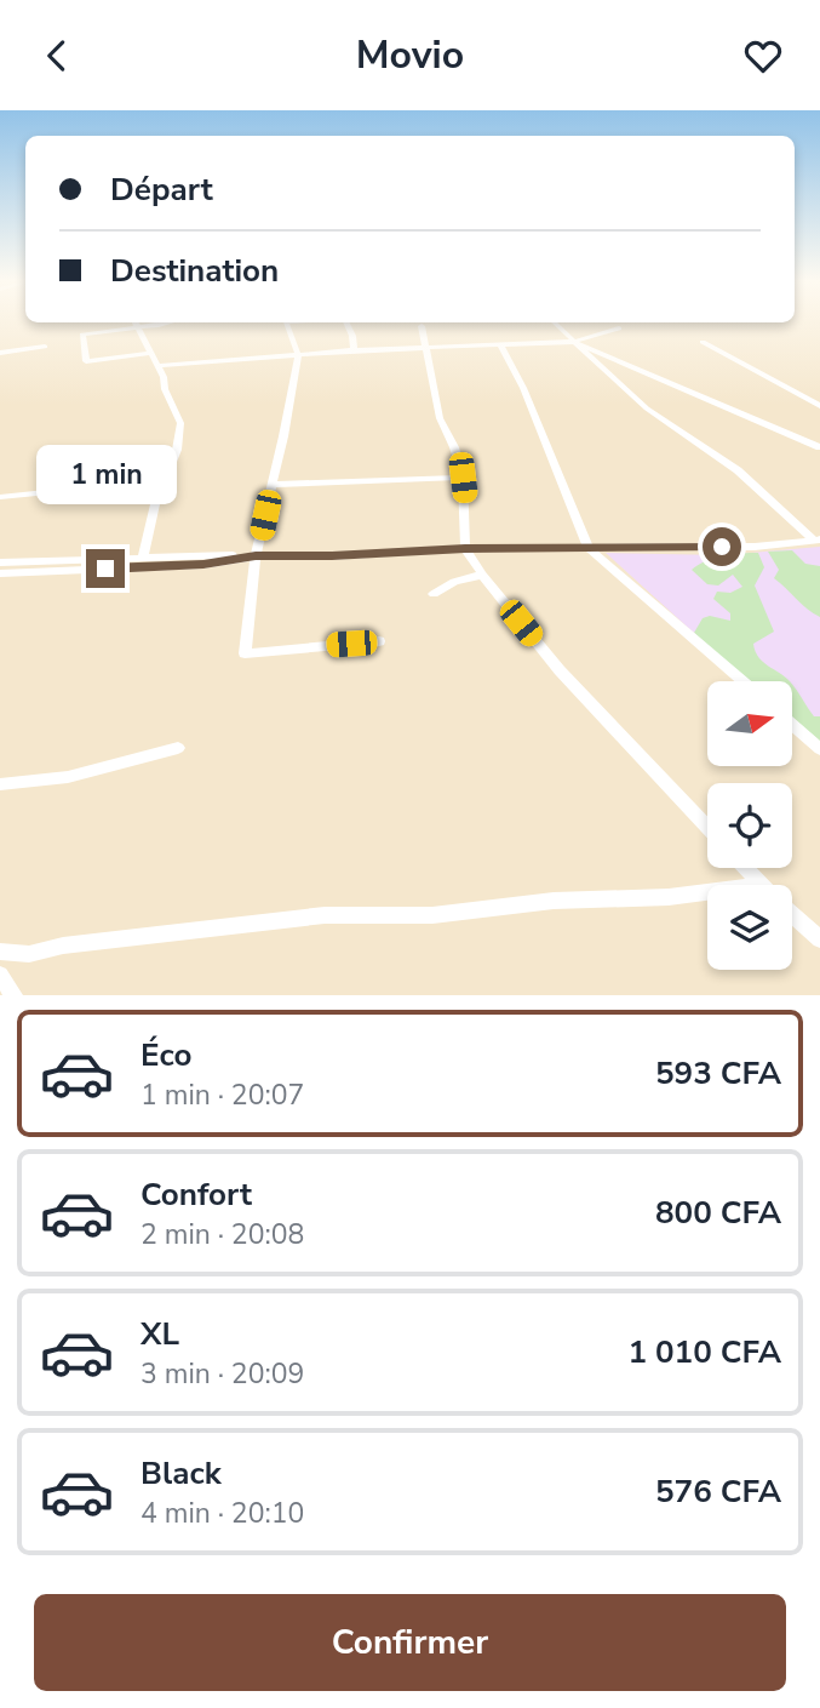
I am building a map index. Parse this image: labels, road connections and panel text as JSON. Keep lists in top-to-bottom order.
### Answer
{
  "north": "right",
  "page": {
    "header": "Movio",
    "banner": ["Départ", "Destination"],
    "bubble": "1 min",
    "list": [
      {
        "name": "Éco",
        "note": "1 min · 20:07",
        "value": "593 CFA"
      },
      {
        "name": "Confort",
        "note": "2 min · 20:08",
        "value": "800 CFA"
      },
      {
        "name": "XL",
        "note": "3 min · 20:09",
        "value": "1 010 CFA"
      },
      {
        "name": "Black",
        "note": "4 min · 20:10",
        "value": "576 CFA"
      }
    ],
    "buttons": "Confirmer"
  }
}
